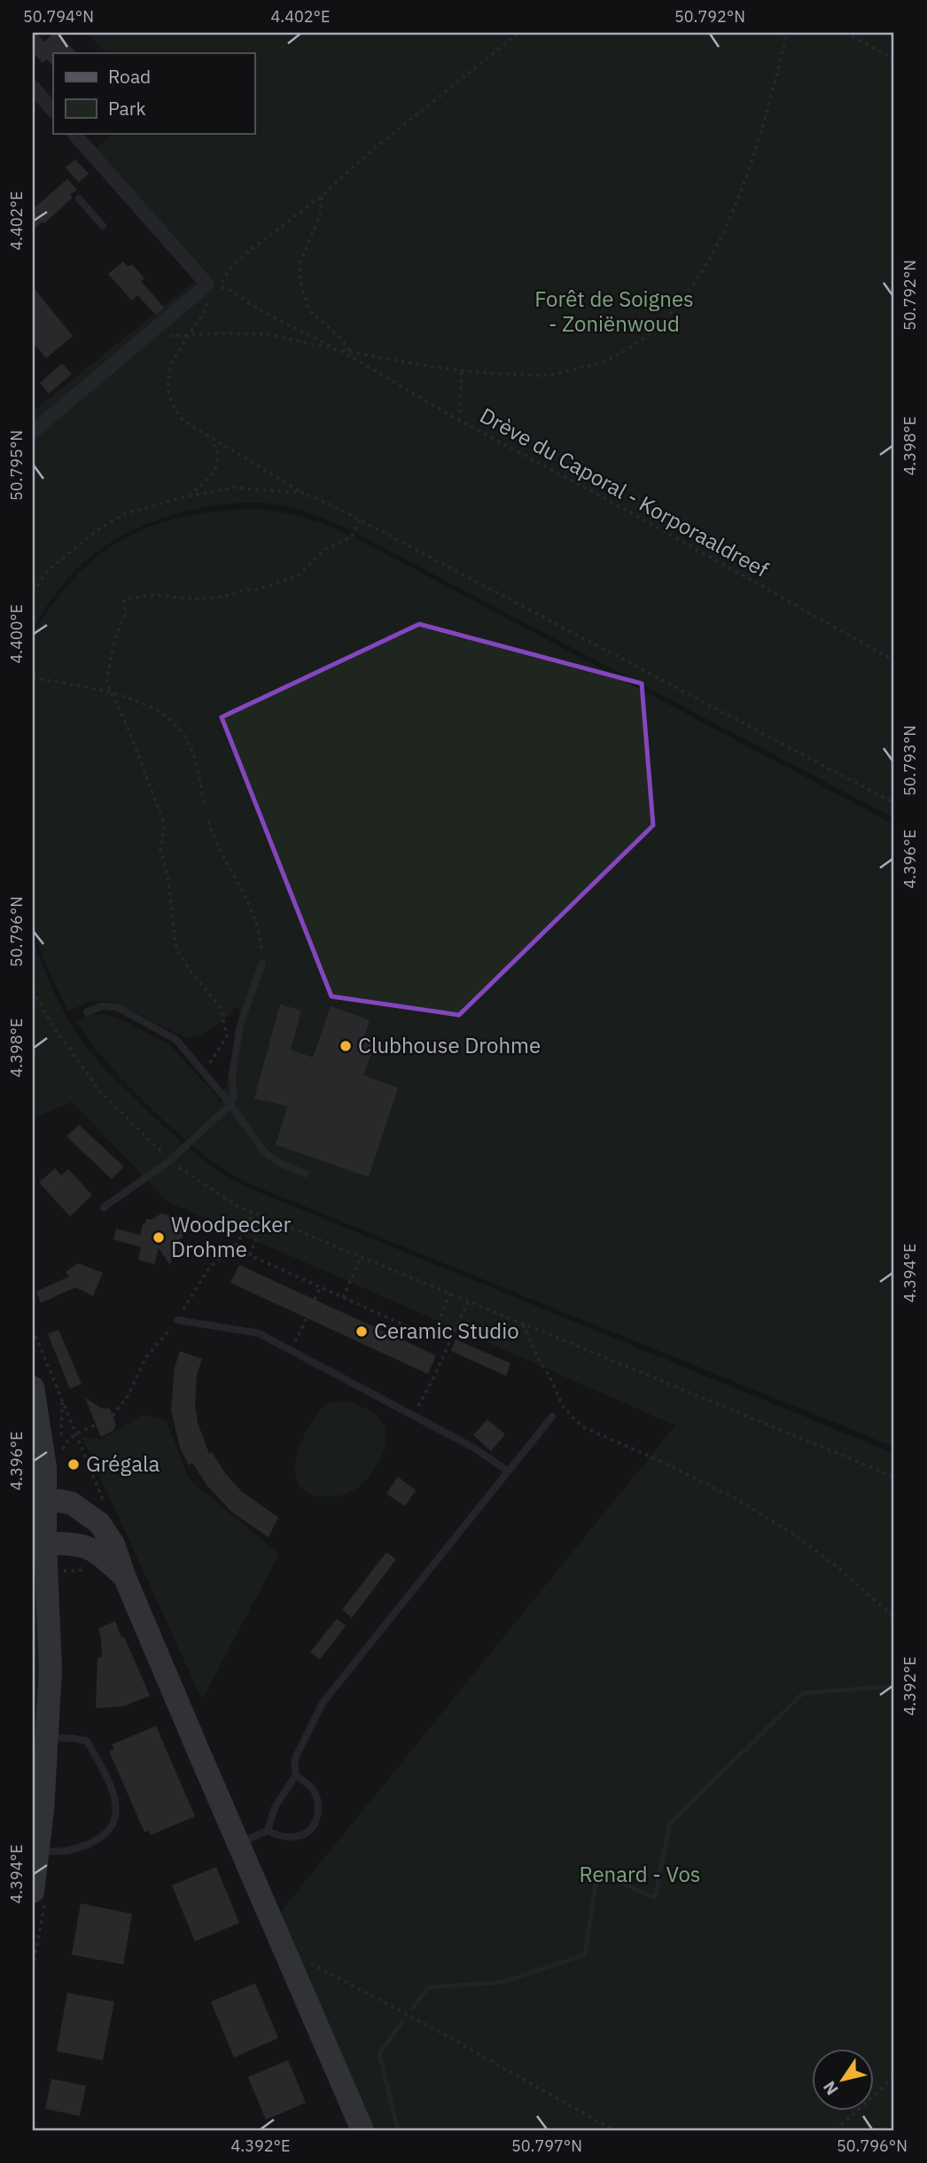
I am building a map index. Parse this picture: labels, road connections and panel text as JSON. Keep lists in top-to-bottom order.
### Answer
{
  "streets": {
    "path": ["Drève du Caporal - Korporaaldreef"]
  },
  "parks": ["Forêt de Soignes - Zoniënwoud", "Renard - Vos"],
  "places": [
    "Clubhouse Drohme",
    "Woodpecker Drohme",
    "Ceramic Studio",
    "Grégala"
  ],
  "legend": ["Road", "Park"],
  "north": "bottom left",
  "coordinates": [
    "50.794°N",
    "4.402°E",
    "50.792°N",
    "4.398°E",
    "50.795°N",
    "4.400°E",
    "50.793°N",
    "4.396°E",
    "50.796°N",
    "4.394°E",
    "4.392°E",
    "50.797°N"
  ]
}
